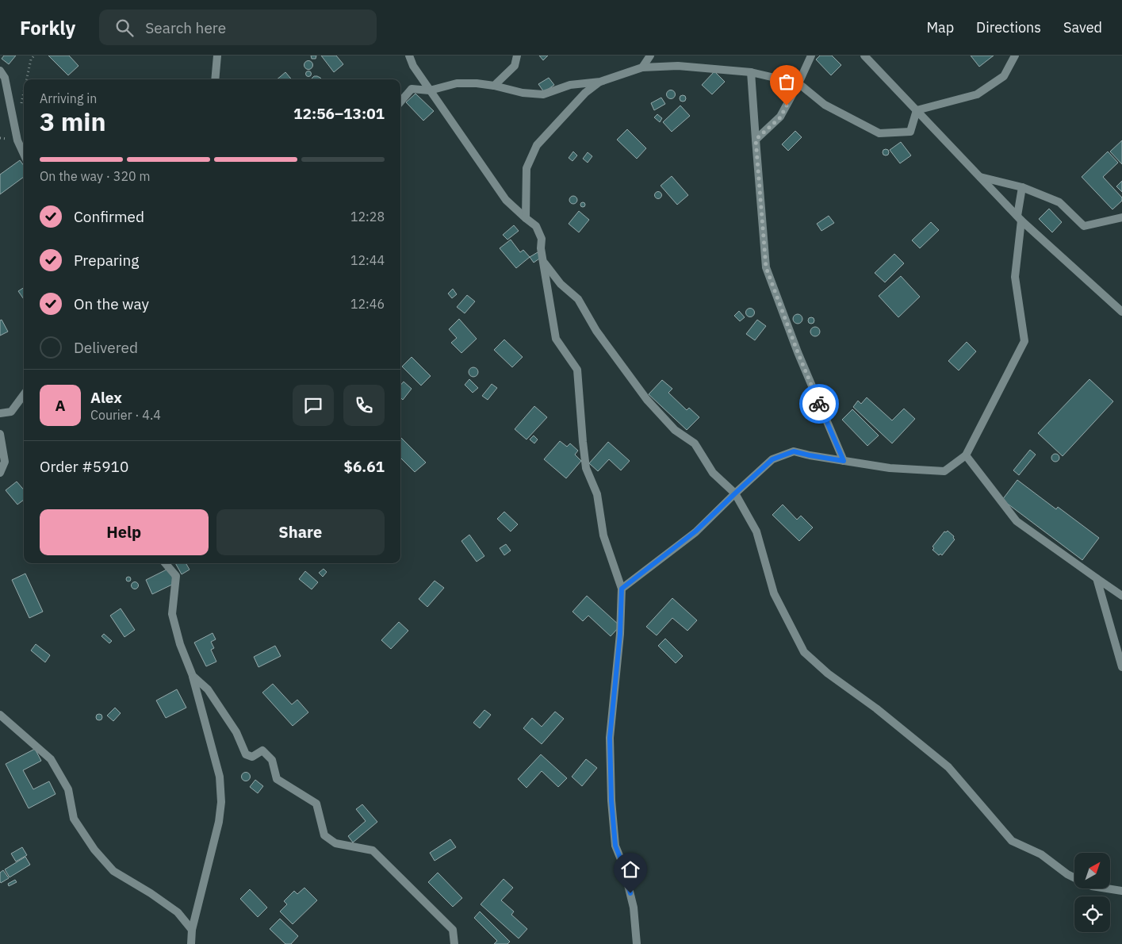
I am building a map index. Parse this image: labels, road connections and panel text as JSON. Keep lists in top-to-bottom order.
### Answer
{
  "north": "top right",
  "page": {
    "header": "Forkly",
    "search": "Search here",
    "nav": ["Map", "Directions", "Saved"],
    "heading": ["3 min", "Arriving in", "12:56–13:01"],
    "panel": [
      "Alex",
      "Courier · 4.4",
      "Order #5910",
      "$6.61"
    ],
    "bar": "On the way · 320 m",
    "list": [
      ["Confirmed", "12:28"],
      ["Preparing", "12:44"],
      ["On the way", "12:46"],
      "Delivered"
    ],
    "round": "A",
    "buttons": ["Help", "Share"]
  }
}
